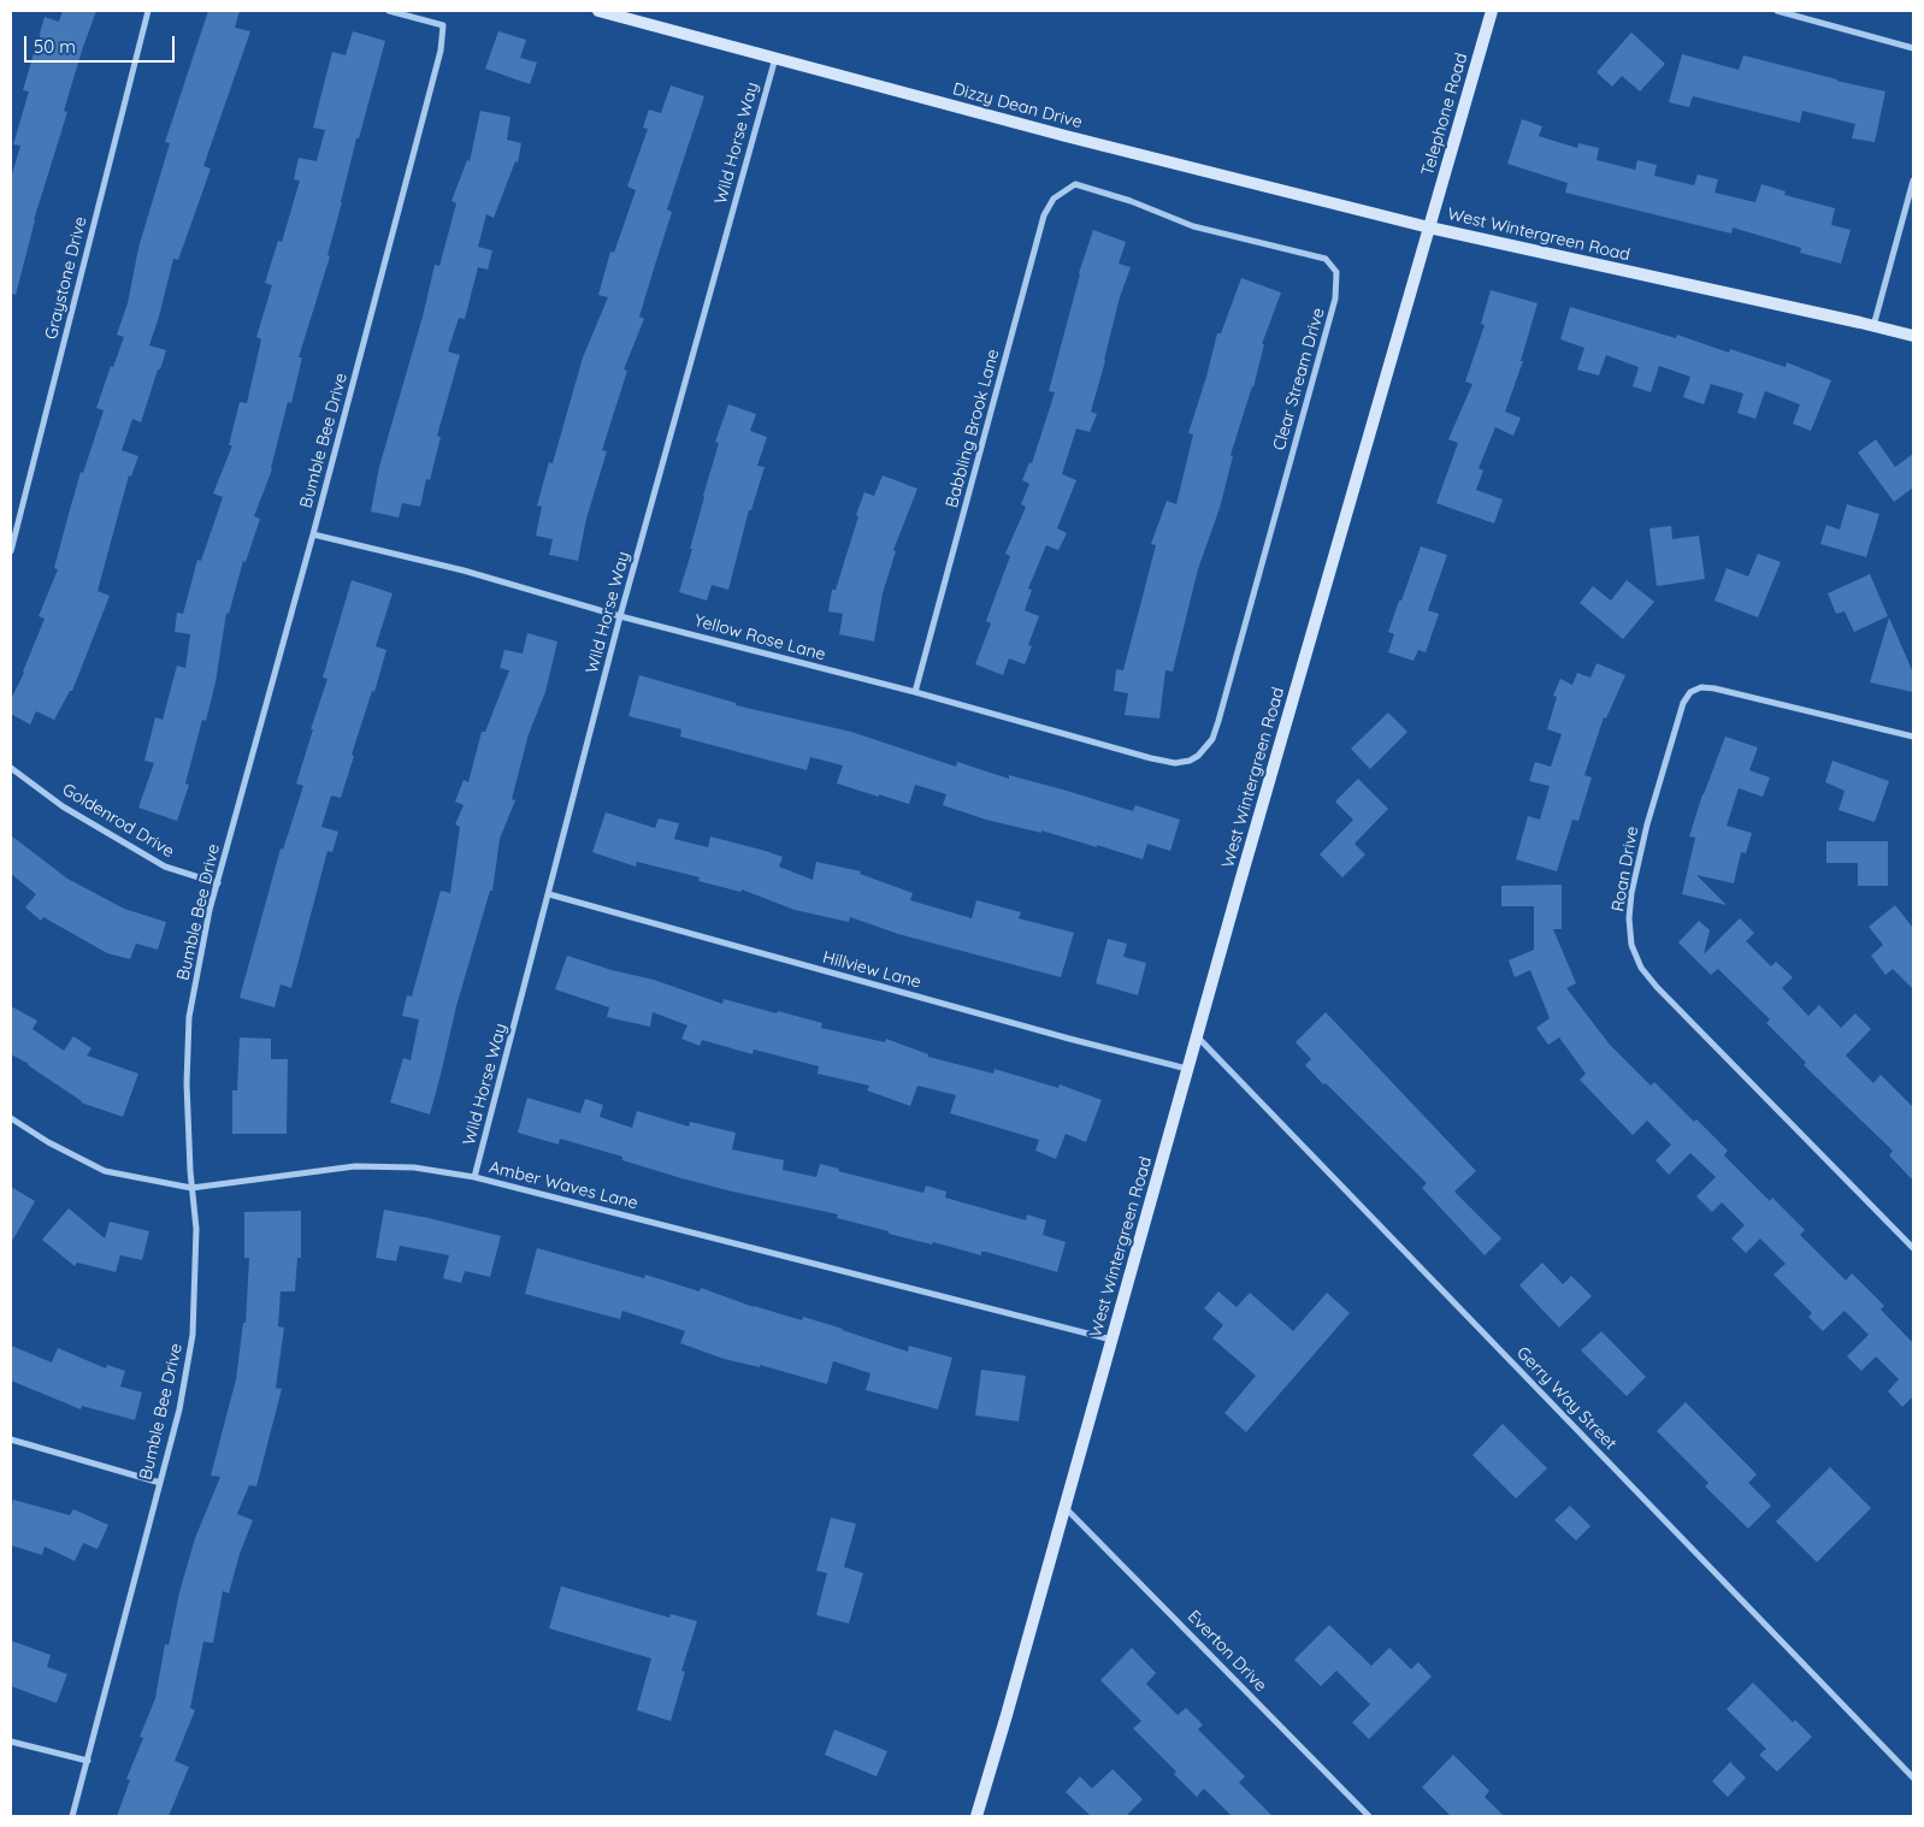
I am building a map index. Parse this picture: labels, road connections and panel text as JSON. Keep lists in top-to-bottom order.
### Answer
{
  "streets": {
    "main road": ["Dizzy Dean Drive", "Telephone Road", "West Wintergreen Road"],
    "street": [
      "Wild Horse Way",
      "Graystone Drive",
      "Clear Stream Drive",
      "Babbling Brook Lane",
      "Bumble Bee Drive",
      "Yellow Rose Lane",
      "Goldenrod Drive",
      "Roan Drive",
      "Hillview Lane",
      "Amber Waves Lane",
      "Gerry Way Street",
      "Everton Drive"
    ]
  },
  "crossings": [
    ["Dizzy Dean Drive", "Telephone Road"],
    ["Dizzy Dean Drive", "Wild Horse Way"],
    ["Dizzy Dean Drive", "West Wintergreen Road"],
    ["Telephone Road", "West Wintergreen Road"],
    ["Wild Horse Way", "Yellow Rose Lane"],
    ["Wild Horse Way", "Hillview Lane"],
    ["Wild Horse Way", "Amber Waves Lane"],
    ["West Wintergreen Road", "Hillview Lane"],
    ["West Wintergreen Road", "Amber Waves Lane"],
    ["West Wintergreen Road", "Gerry Way Street"],
    ["West Wintergreen Road", "Everton Drive"],
    ["Clear Stream Drive", "Babbling Brook Lane"],
    ["Clear Stream Drive", "Yellow Rose Lane"],
    ["Babbling Brook Lane", "Yellow Rose Lane"],
    ["Bumble Bee Drive", "Yellow Rose Lane"],
    ["Bumble Bee Drive", "Goldenrod Drive"],
    ["Bumble Bee Drive", "Amber Waves Lane"]
  ],
  "scale_bar": "50 m"
}
